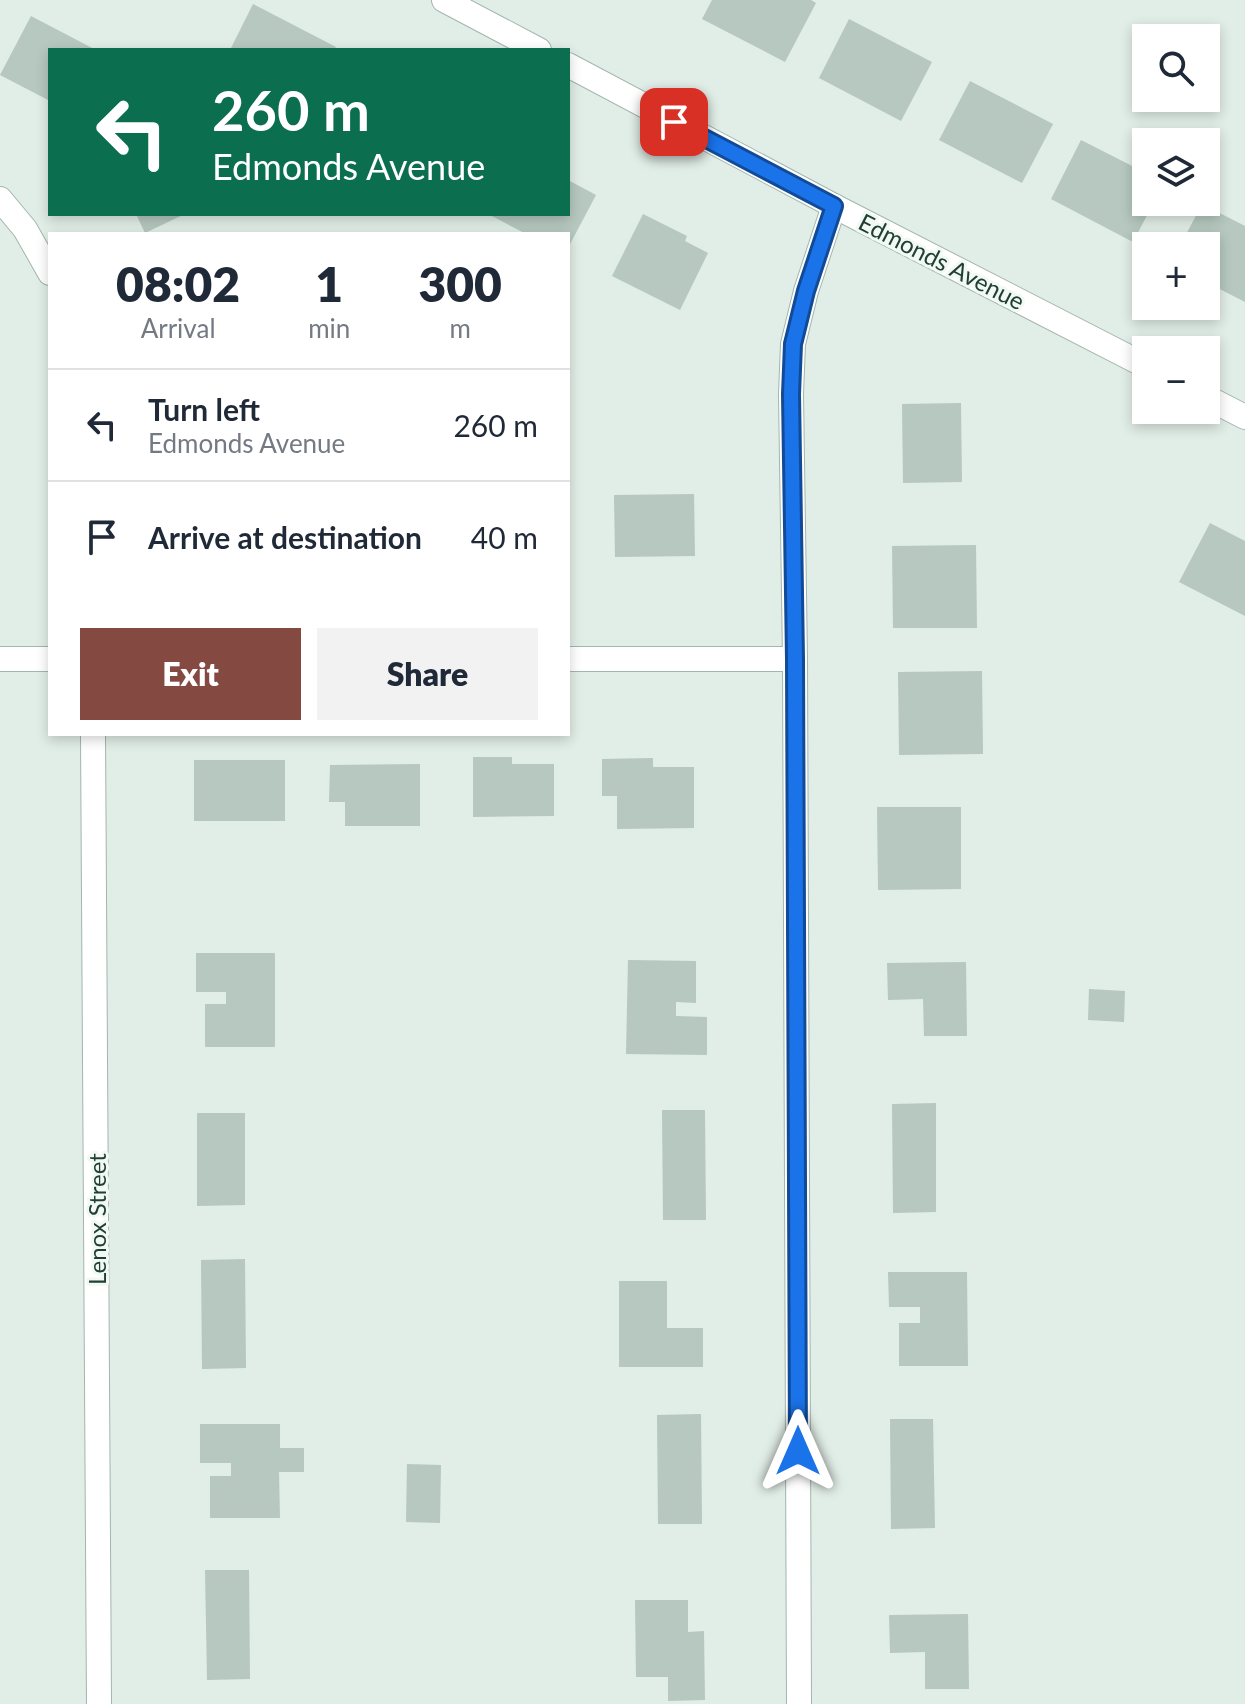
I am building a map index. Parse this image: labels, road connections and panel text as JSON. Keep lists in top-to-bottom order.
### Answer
{
  "streets": {
    "street": ["Edmonds Avenue", "Lenox Street"]
  },
  "page": {
    "map_buttons": ["+", "−"],
    "turn": ["260 m", "Edmonds Avenue"],
    "eta": [
      "08:02",
      "Arrival",
      "1",
      "min",
      "300",
      "m"
    ],
    "list": [
      {
        "name": "Turn left",
        "note": "Edmonds Avenue",
        "value": "260 m"
      },
      {
        "name": "Arrive at destination",
        "value": "40 m"
      }
    ],
    "buttons": ["Exit", "Share"]
  }
}
